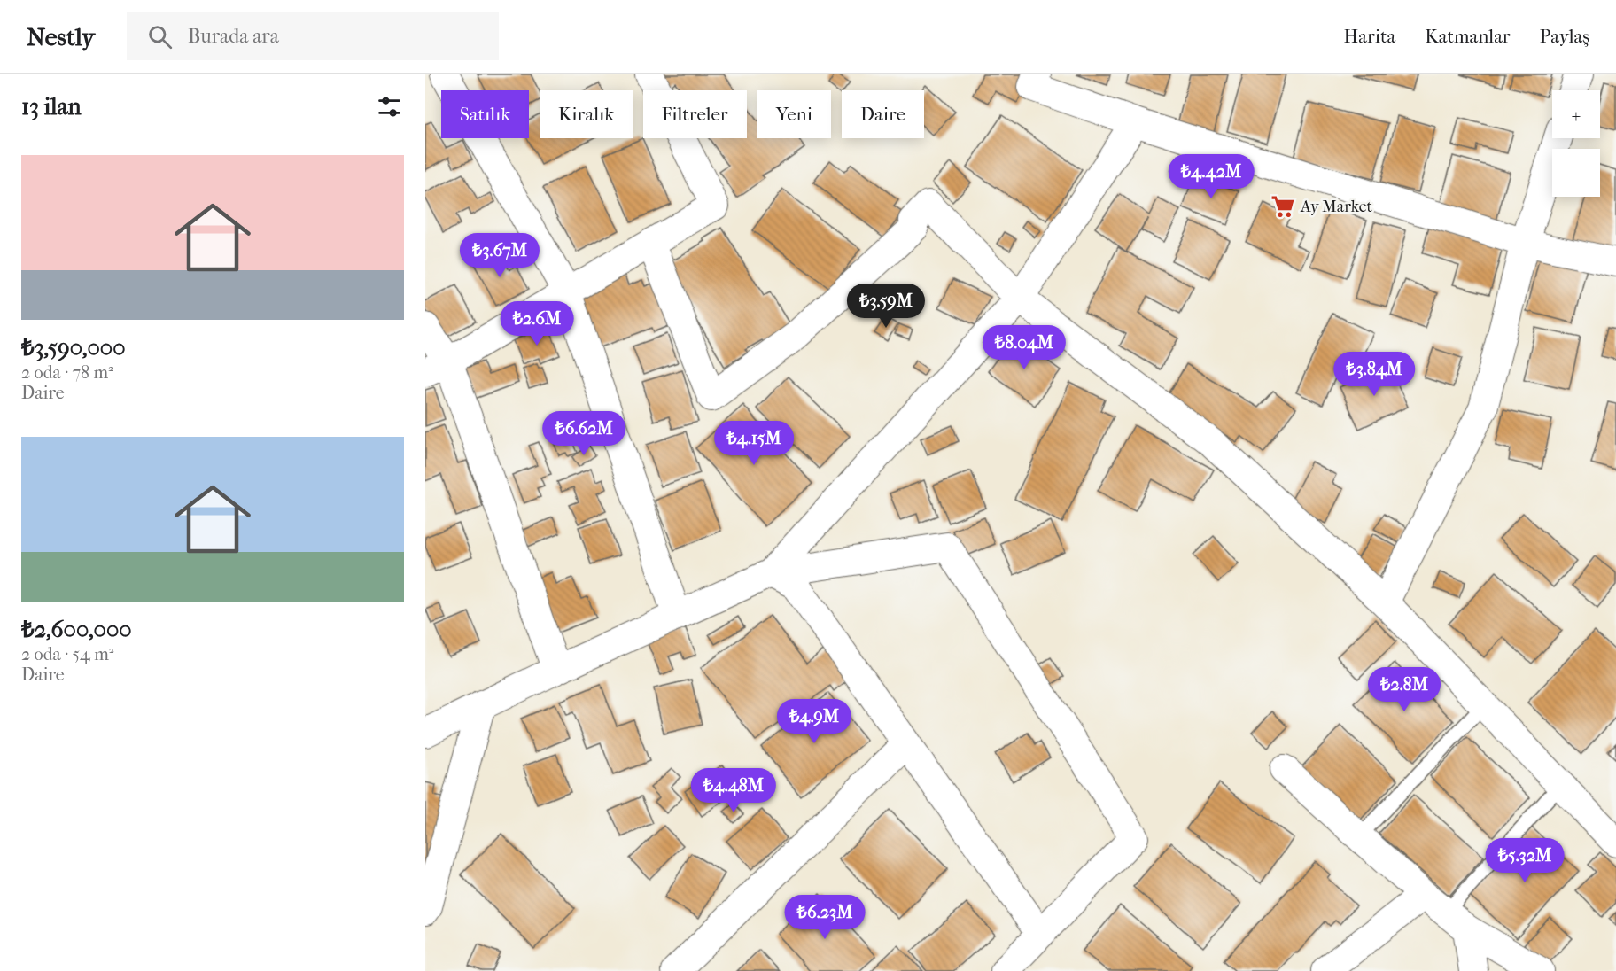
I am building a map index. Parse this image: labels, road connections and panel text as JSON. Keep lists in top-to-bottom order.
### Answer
{
  "places": {
    "supermarket": ["Ay Market"]
  },
  "page": {
    "header": "Nestly",
    "search": "Burada ara",
    "nav": ["Harita", "Katmanlar", "Paylaş"],
    "heading": "13 ilan",
    "map_buttons": ["+", "−"],
    "chip": [
      "Satılık",
      "Kiralık",
      "Filtreler",
      "Yeni",
      "Daire"
    ],
    "list": [
      {
        "name": "₺3,590,000",
        "note": "2 oda · 78 m² · Daire"
      },
      {
        "name": "₺2,600,000",
        "note": "2 oda · 54 m² · Daire"
      }
    ],
    "price": [
      "₺4.42M",
      "₺3.67M",
      "₺3.59M",
      "₺2.6M",
      "₺8.04M",
      "₺3.84M",
      "₺6.62M",
      "₺4.15M",
      "₺2.8M",
      "₺4.9M",
      "₺4.48M",
      "₺5.32M",
      "₺6.23M"
    ]
  }
}
